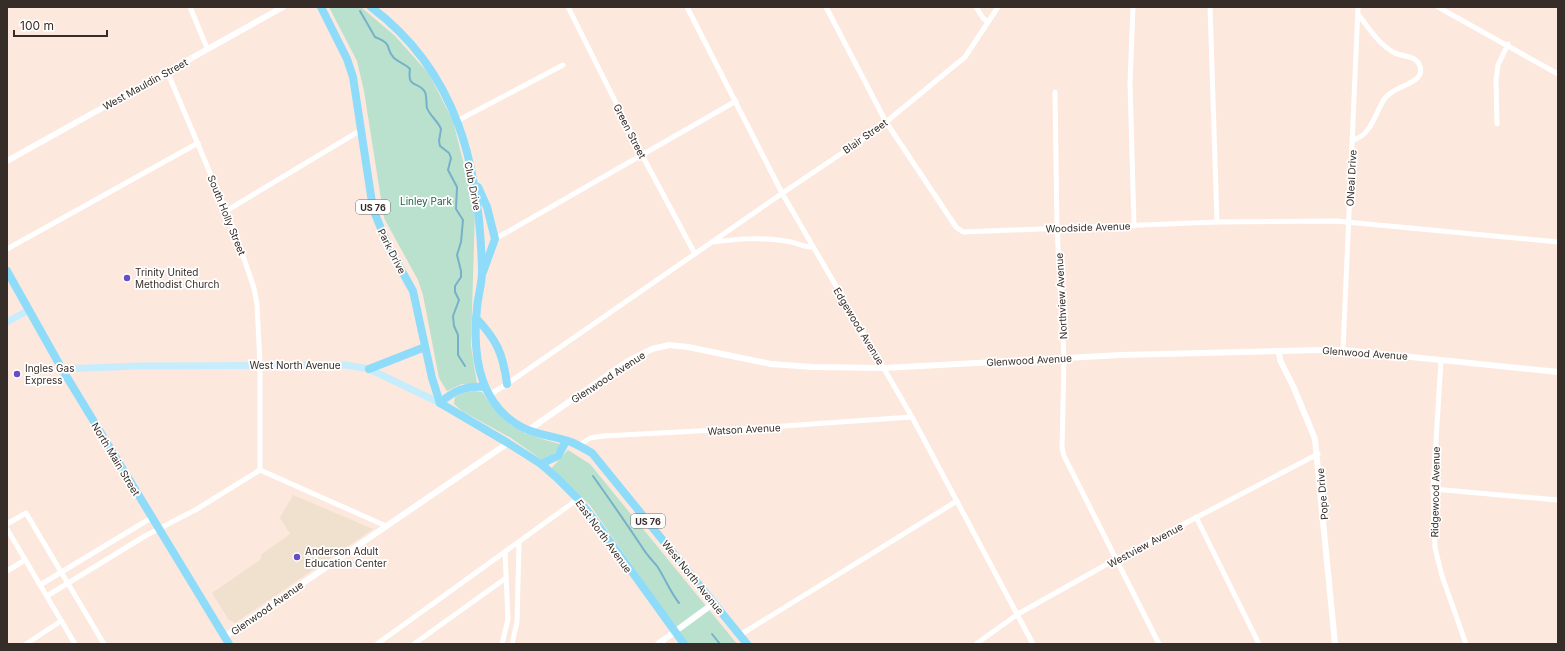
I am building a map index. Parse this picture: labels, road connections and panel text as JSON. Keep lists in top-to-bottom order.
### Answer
{
  "streets": {
    "main road": [
      "Club Drive",
      "US 76",
      "Park Drive",
      "West North Avenue",
      "North Main Street",
      "East North Avenue"
    ],
    "street": [
      "West Mauldin Street",
      "Green Street",
      "Blair Street",
      "ONeal Drive",
      "South Holly Street",
      "Woodside Avenue",
      "Northview Avenue",
      "Edgewood Avenue",
      "Glenwood Avenue",
      "Watson Avenue",
      "Ridgewood Avenue",
      "Pope Drive",
      "Westview Avenue"
    ]
  },
  "crossings": [
    ["West Mauldin Street", "South Holly Street"],
    ["Green Street", "Blair Street"],
    ["Blair Street", "Club Drive"],
    ["Blair Street", "US 76"],
    ["Blair Street", "Woodside Avenue"],
    ["Blair Street", "Edgewood Avenue"],
    ["ONeal Drive", "Woodside Avenue"],
    ["ONeal Drive", "Glenwood Avenue"],
    ["Club Drive", "US 76"],
    ["US 76", "Glenwood Avenue"],
    ["US 76", "West North Avenue"],
    ["South Holly Street", "West North Avenue"],
    ["Woodside Avenue", "Northview Avenue"],
    ["Park Drive", "West North Avenue"],
    ["Northview Avenue", "Glenwood Avenue"],
    ["Northview Avenue", "Westview Avenue"],
    ["Edgewood Avenue", "Glenwood Avenue"],
    ["Edgewood Avenue", "Watson Avenue"],
    ["Edgewood Avenue", "Westview Avenue"],
    ["Glenwood Avenue", "West North Avenue"],
    ["Glenwood Avenue", "North Main Street"],
    ["Glenwood Avenue", "Ridgewood Avenue"],
    ["Glenwood Avenue", "Pope Drive"],
    ["Glenwood Avenue", "East North Avenue"],
    ["West North Avenue", "Watson Avenue"],
    ["West North Avenue", "North Main Street"],
    ["West North Avenue", "East North Avenue"],
    ["Pope Drive", "Westview Avenue"]
  ],
  "parks": ["Linley Park"],
  "places": ["Trinity United Methodist Church", "Ingles Gas Express", "Anderson Adult Education Center"],
  "scale_bar": "100 m"
}
